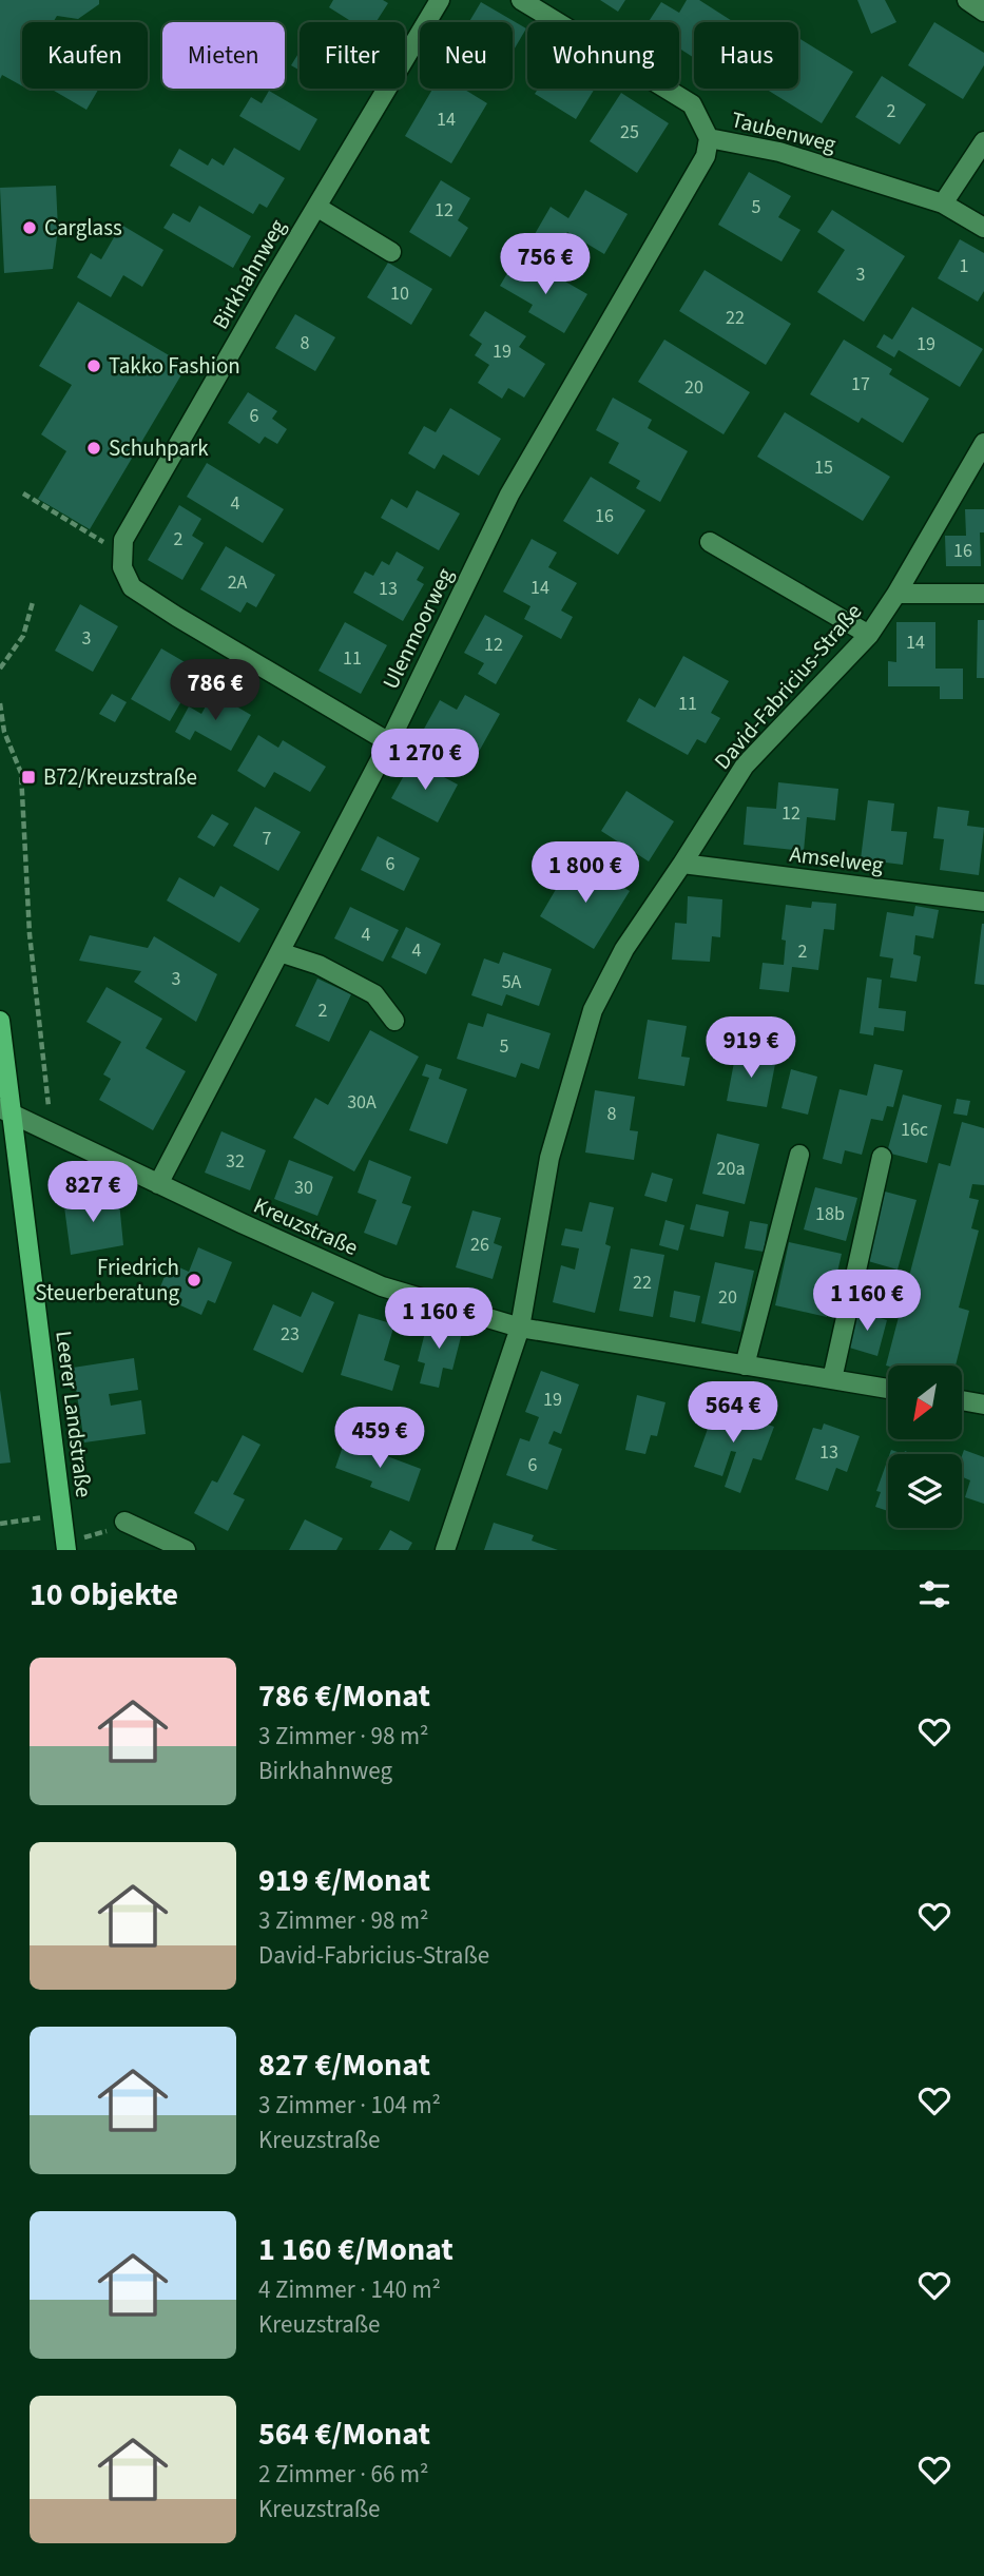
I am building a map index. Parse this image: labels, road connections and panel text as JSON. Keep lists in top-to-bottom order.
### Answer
{
  "streets": {
    "main road": ["Leerer Landstraße"],
    "street": [
      "Taubenweg",
      "Birkhahnweg",
      "Ulenmoorweg",
      "David-Fabricius-Straße",
      "Amselweg",
      "Kreuzstraße"
    ]
  },
  "crossings": [
    ["Taubenweg", "Ulenmoorweg"],
    ["Ulenmoorweg", "Kreuzstraße"],
    ["David-Fabricius-Straße", "Amselweg"],
    ["David-Fabricius-Straße", "Kreuzstraße"],
    ["Kreuzstraße", "Leerer Landstraße"]
  ],
  "places": {
    "other": [
      "Carglass",
      "Takko Fashion",
      "Schuhpark",
      "Friedrich Steuerberatung"
    ],
    "transit": ["B72/Kreuzstraße"]
  },
  "house_numbers": [
    "2",
    "14",
    "25",
    "5",
    "12",
    "1",
    "3",
    "10",
    "22",
    "8",
    "19",
    "19",
    "17",
    "20",
    "6",
    "15",
    "4",
    "16",
    "2",
    "16",
    "2A",
    "14",
    "13",
    "3",
    "14",
    "12",
    "11",
    "11",
    "12",
    "7",
    "6",
    "4",
    "4",
    "2",
    "3",
    "5A",
    "2",
    "5",
    "30A",
    "8",
    "16c",
    "32",
    "20a",
    "30",
    "18b",
    "26",
    "22",
    "20",
    "23",
    "19",
    "13",
    "6"
  ],
  "north": "bottom left",
  "page": {
    "chip": [
      "Kaufen",
      "Mieten",
      "Filter",
      "Neu",
      "Wohnung",
      "Haus"
    ],
    "price": [
      "756 €",
      "786 €",
      "1 270 €",
      "1 800 €",
      "919 €",
      "827 €",
      "1 160 €",
      "1 160 €",
      "564 €",
      "459 €"
    ],
    "heading": "10 Objekte",
    "list": [
      {
        "name": "786 €/Monat",
        "note": "3 Zimmer · 98 m² · Birkhahnweg"
      },
      {
        "name": "919 €/Monat",
        "note": "3 Zimmer · 98 m² · David-Fabricius-Straße"
      },
      {
        "name": "827 €/Monat",
        "note": "3 Zimmer · 104 m² · Kreuzstraße"
      },
      {
        "name": "1 160 €/Monat",
        "note": "4 Zimmer · 140 m² · Kreuzstraße"
      },
      {
        "name": "564 €/Monat",
        "note": "2 Zimmer · 66 m² · Kreuzstraße"
      }
    ]
  }
}
